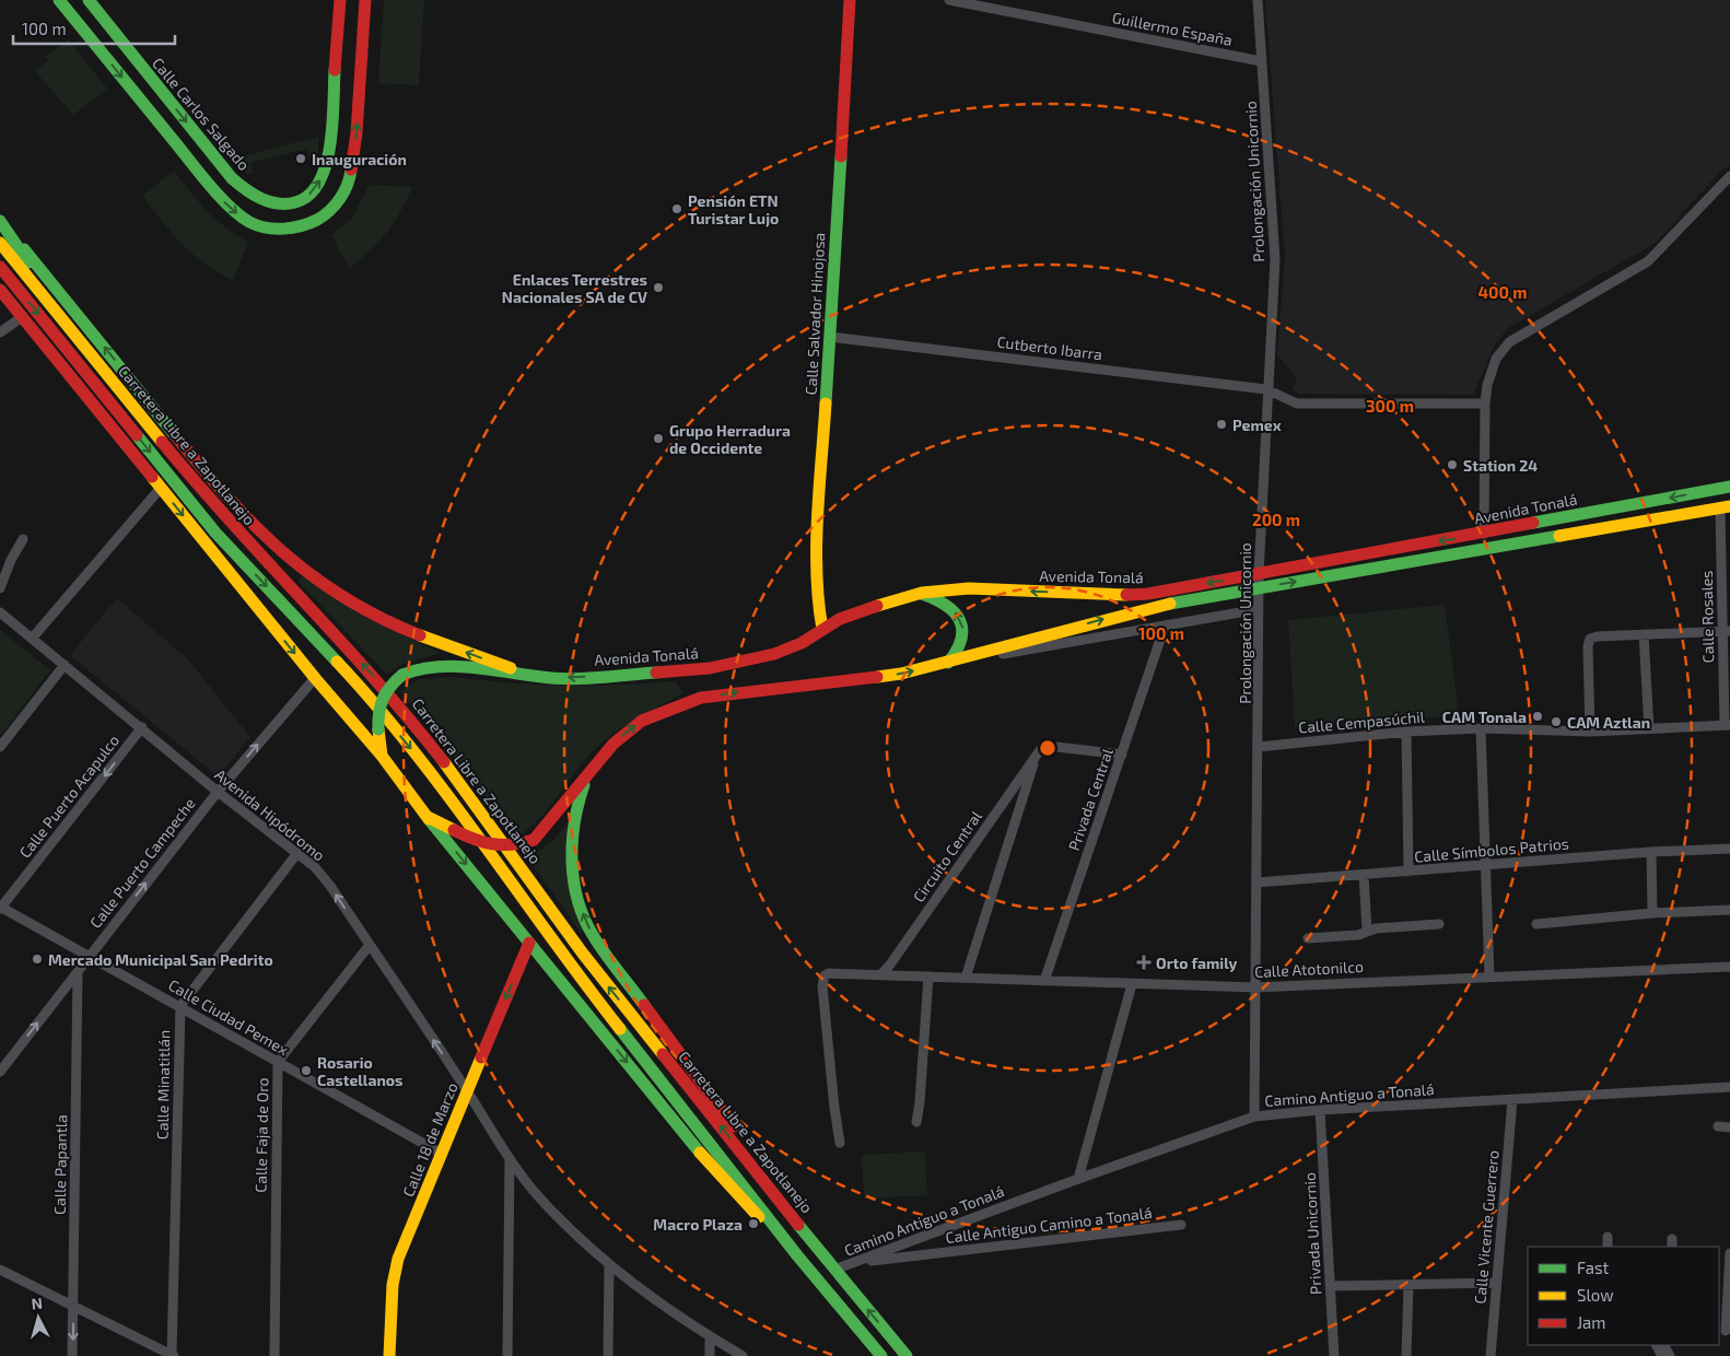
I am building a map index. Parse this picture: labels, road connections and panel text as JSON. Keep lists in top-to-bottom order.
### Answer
{
  "streets": {
    "main road": [
      "Calle Carlos Salgado",
      "Calle Salvador Hinojosa",
      "Carretera Libre a Zapotlanejo",
      "Avenida Tonalá",
      "Calle 18 de Marzo"
    ],
    "street": [
      "Guillermo España",
      "Prolongación Unicornio",
      "Cutberto Ibarra",
      "Calle Rosales",
      "Calle Cempasúchil",
      "Calle Puerto Acapulco",
      "Privada Central",
      "Avenida Hipódromo",
      "Calle Símbolos Patrios",
      "Circuito Central",
      "Calle Puerto Campeche",
      "Calle Atotonilco",
      "Calle Ciudad Pemex",
      "Calle Minatitlán",
      "Camino Antiguo a Tonalá",
      "Calle Faja de Oro",
      "Calle Papantla",
      "Calle Antiguo Camino a Tonalá",
      "Calle Vicente Guerrero",
      "Privada Unicornio"
    ]
  },
  "crossings": [
    ["Guillermo España", "Prolongación Unicornio"],
    ["Prolongación Unicornio", "Cutberto Ibarra"],
    ["Prolongación Unicornio", "Avenida Tonalá"],
    ["Prolongación Unicornio", "Calle Cempasúchil"],
    ["Prolongación Unicornio", "Calle Símbolos Patrios"],
    ["Prolongación Unicornio", "Calle Atotonilco"],
    ["Prolongación Unicornio", "Camino Antiguo a Tonalá"],
    ["Calle Salvador Hinojosa", "Cutberto Ibarra"],
    ["Calle Salvador Hinojosa", "Avenida Tonalá"],
    ["Carretera Libre a Zapotlanejo", "Avenida Tonalá"],
    ["Carretera Libre a Zapotlanejo", "Calle Puerto Campeche"],
    ["Carretera Libre a Zapotlanejo", "Camino Antiguo a Tonalá"],
    ["Carretera Libre a Zapotlanejo", "Calle 18 de Marzo"],
    ["Avenida Tonalá", "Calle Rosales"],
    ["Calle Rosales", "Calle Cempasúchil"],
    ["Calle Puerto Acapulco", "Avenida Hipódromo"],
    ["Calle Puerto Acapulco", "Calle Ciudad Pemex"],
    ["Privada Central", "Calle Atotonilco"],
    ["Avenida Hipódromo", "Calle Puerto Campeche"],
    ["Avenida Hipódromo", "Calle Faja de Oro"],
    ["Avenida Hipódromo", "Calle 18 de Marzo"],
    ["Circuito Central", "Calle Atotonilco"],
    ["Calle Puerto Campeche", "Calle Ciudad Pemex"],
    ["Calle Puerto Campeche", "Calle Papantla"],
    ["Calle Ciudad Pemex", "Calle Minatitlán"],
    ["Calle Ciudad Pemex", "Calle Faja de Oro"],
    ["Calle Ciudad Pemex", "Calle 18 de Marzo"],
    ["Camino Antiguo a Tonalá", "Calle Antiguo Camino a Tonalá"],
    ["Camino Antiguo a Tonalá", "Calle Vicente Guerrero"],
    ["Camino Antiguo a Tonalá", "Privada Unicornio"]
  ],
  "one_way": ["Calle Puerto Acapulco", "Calle Puerto Campeche", "Calle 18 de Marzo"],
  "places": {
    "other": [
      "Inauguración",
      "Pensión ETN Turistar Lujo",
      "Enlaces Terrestres Nacionales SA de CV",
      "Pemex",
      "Grupo Herradura de Occidente",
      "Station 24",
      "CAM Tonala",
      "CAM Aztlan",
      "Mercado Municipal San Pedrito",
      "Rosario Castellanos",
      "Macro Plaza"
    ],
    "health": ["Orto family"]
  },
  "legend": ["Fast", "Slow", "Jam"],
  "scale_bar": "100 m",
  "north": "top",
  "rings": [
    "400 m",
    "300 m",
    "200 m",
    "100 m"
  ]
}
